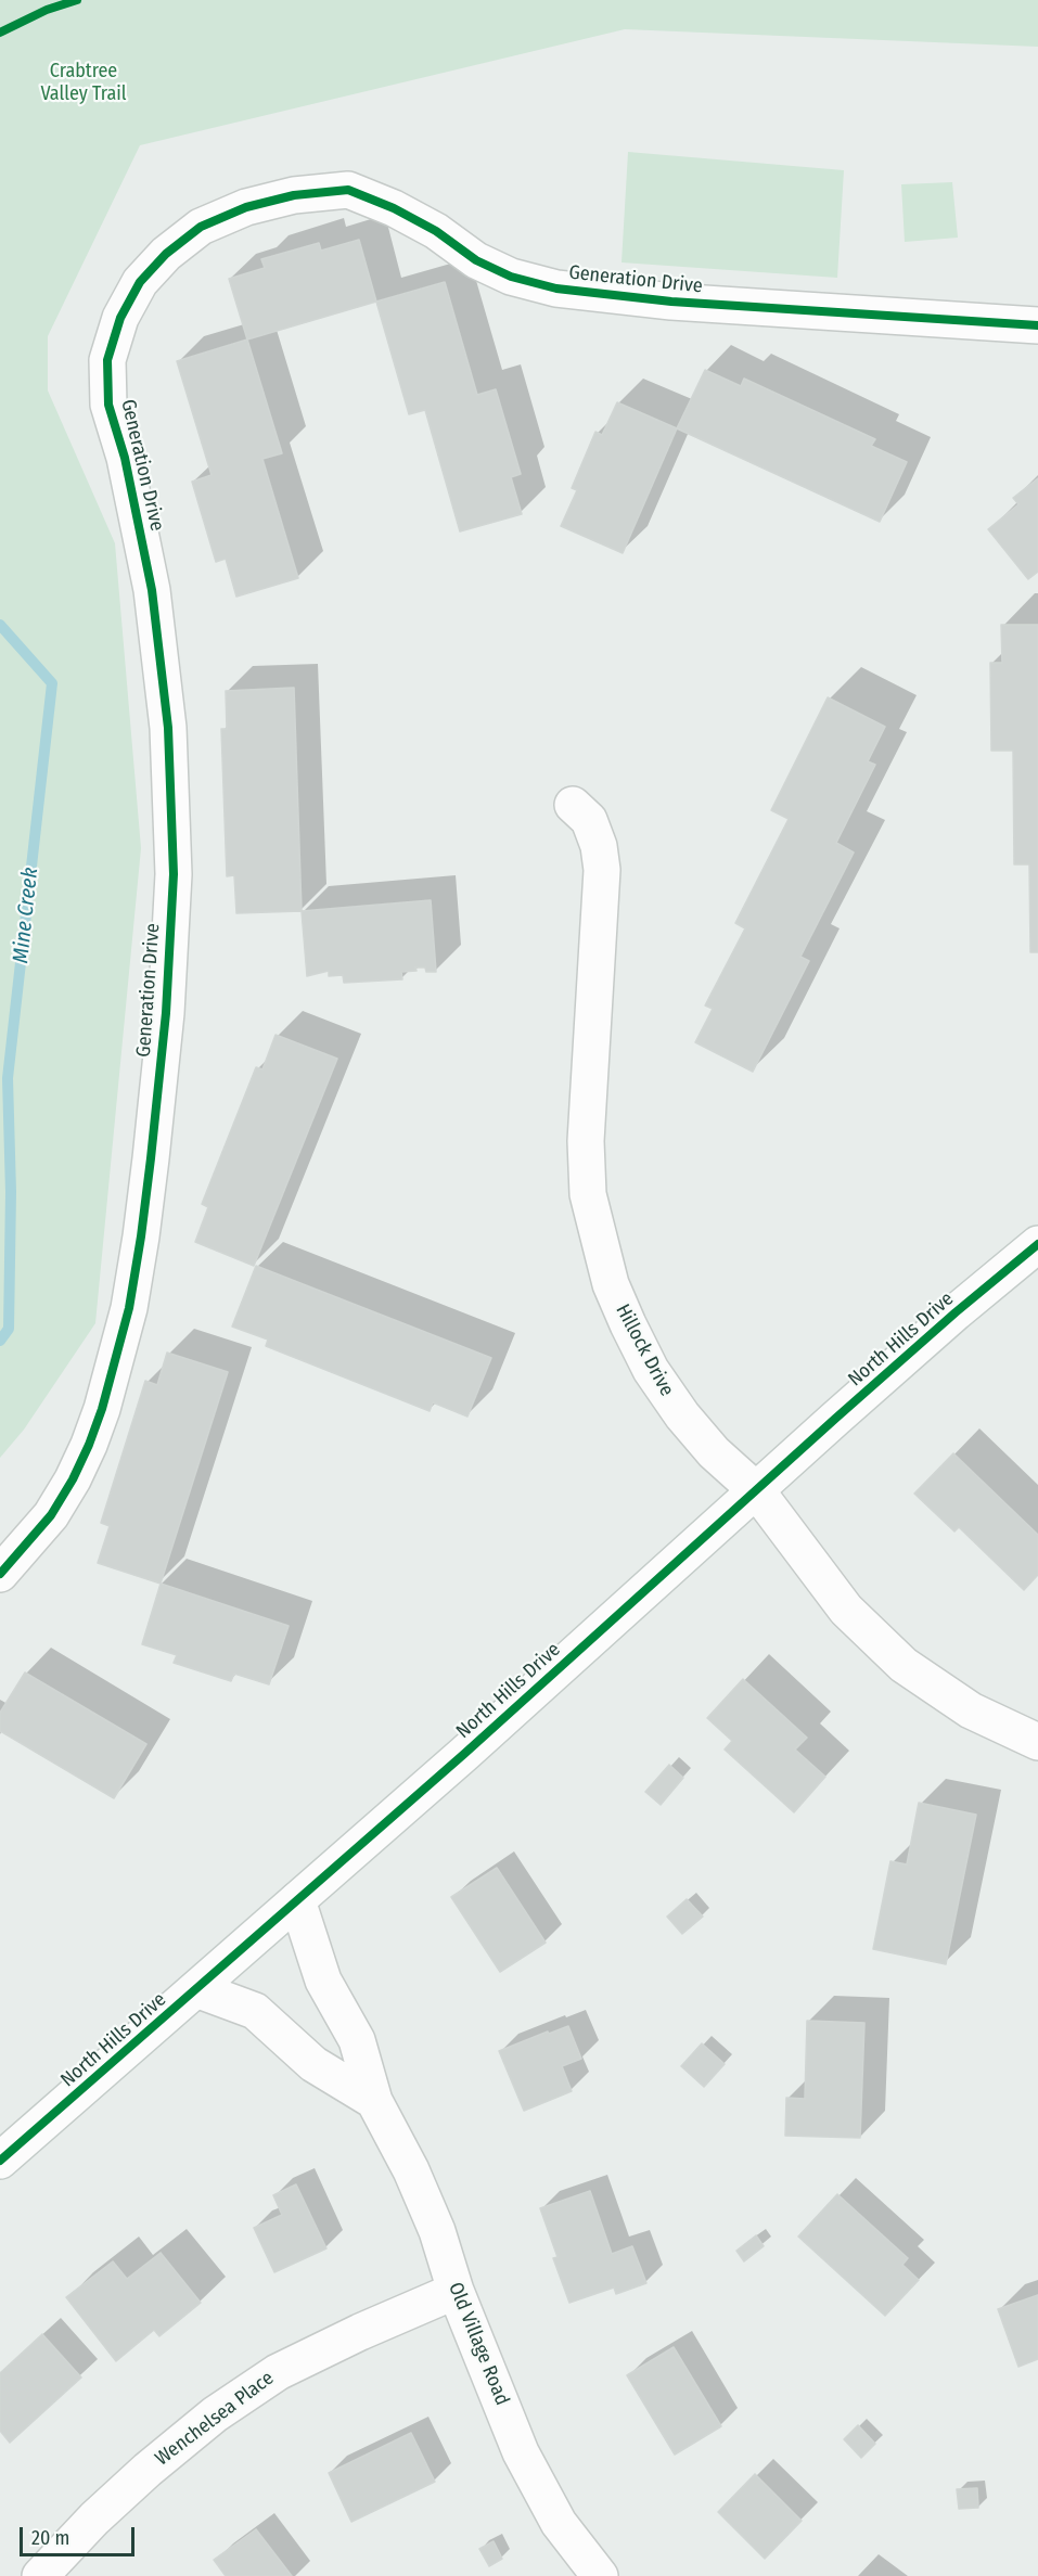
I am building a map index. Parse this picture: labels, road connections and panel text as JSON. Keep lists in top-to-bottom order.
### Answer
{
  "streets": {
    "street": [
      "Generation Drive",
      "North Hills Drive",
      "Hillock Drive",
      "Old Village Road",
      "Wenchelsea Place"
    ]
  },
  "crossings": [
    ["North Hills Drive", "Hillock Drive"],
    ["North Hills Drive", "Old Village Road"],
    ["Old Village Road", "Wenchelsea Place"]
  ],
  "water": ["Mine Creek"],
  "parks": ["Crabtree Valley Trail"],
  "scale_bar": "20 m"
}
